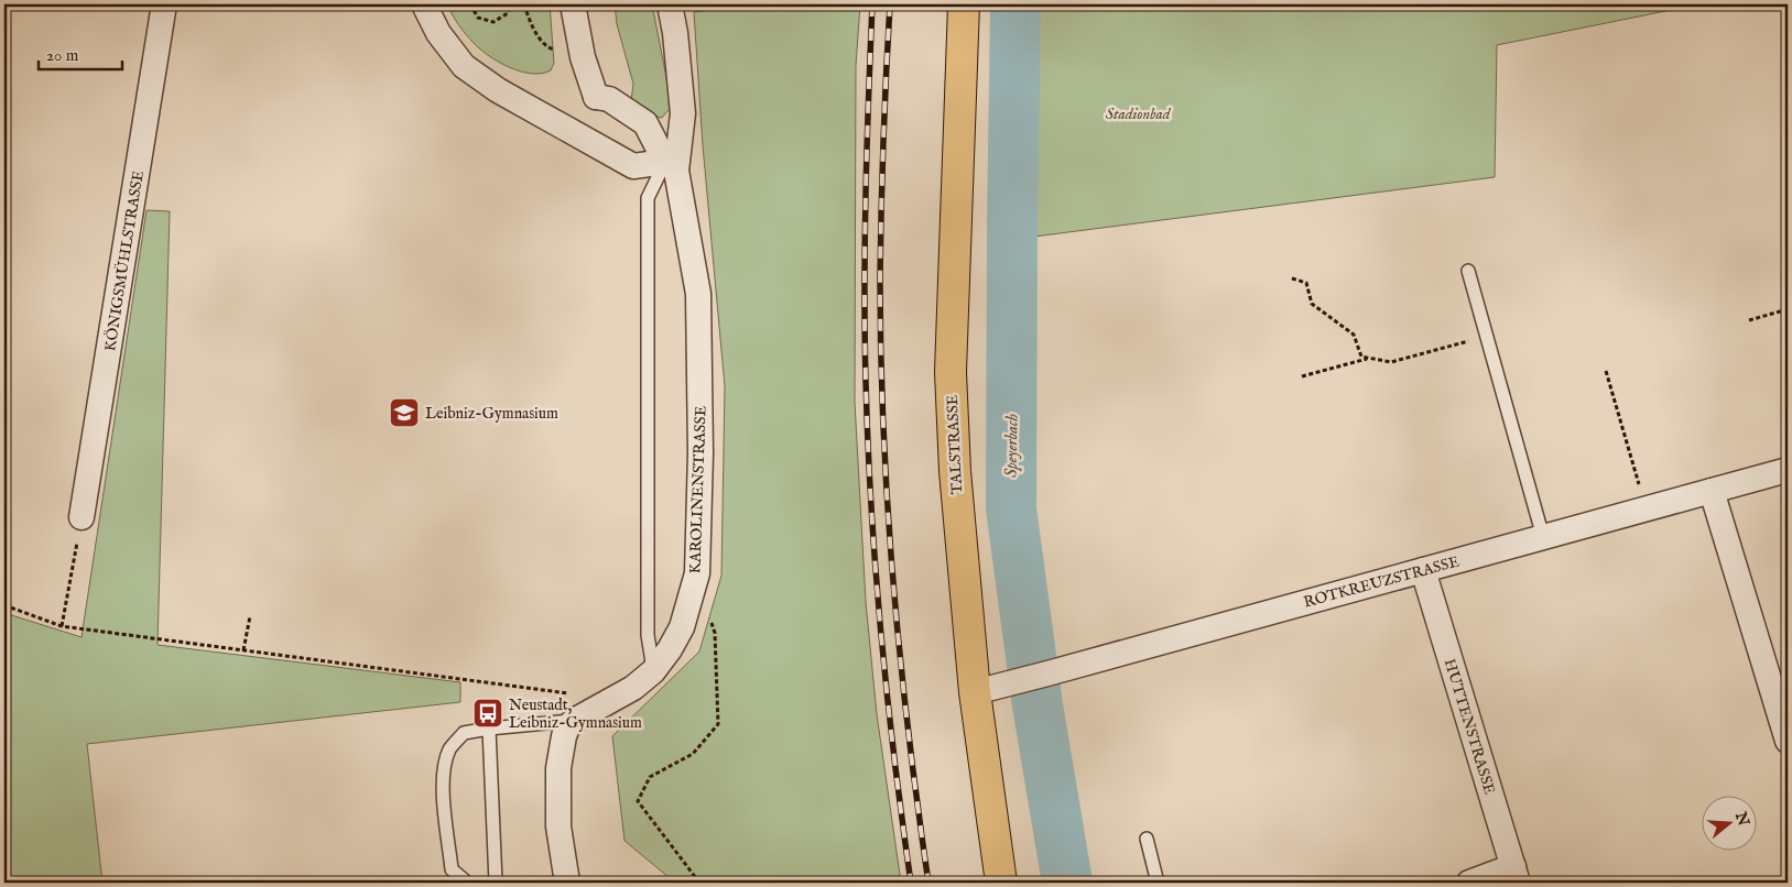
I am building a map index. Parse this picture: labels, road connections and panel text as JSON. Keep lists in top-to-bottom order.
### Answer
{
  "streets": {
    "main road": ["TALSTRASSE"],
    "street": [
      "KÖNIGSMÜHLSTRASSE",
      "KAROLINENSTRASSE",
      "ROTKREUZSTRASSE",
      "HUTTENSTRASSE"
    ]
  },
  "crossings": [
    ["TALSTRASSE", "ROTKREUZSTRASSE"],
    ["ROTKREUZSTRASSE", "HUTTENSTRASSE"]
  ],
  "water": ["Speyerbach"],
  "parks": ["Stadionbad"],
  "places": {
    "school or university": ["Leibniz-Gymnasium"],
    "bus stop": ["Neustadt, Leibniz-Gymnasium"]
  },
  "scale_bar": "20 m",
  "north": "right"
}
